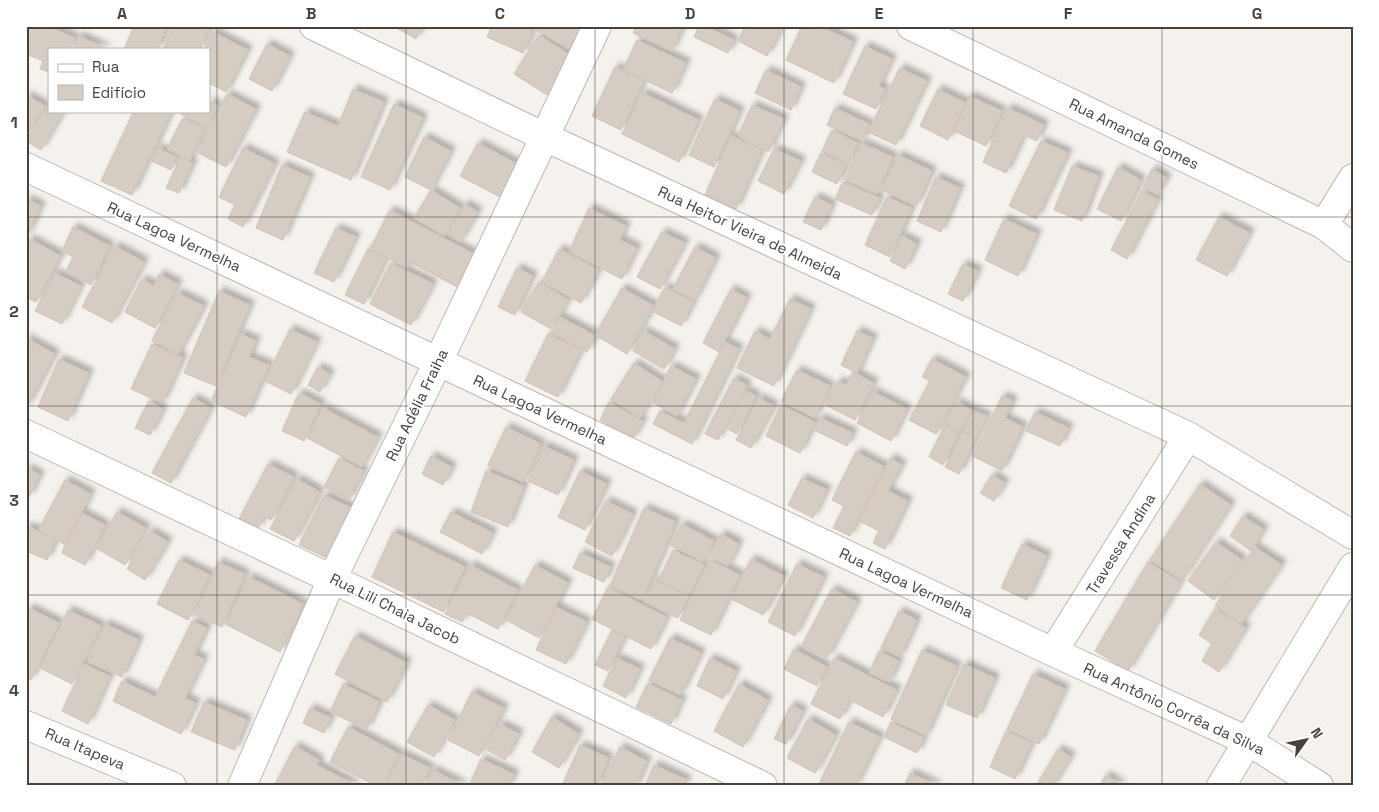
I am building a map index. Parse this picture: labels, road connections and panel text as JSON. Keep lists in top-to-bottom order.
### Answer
{
  "streets": {
    "street": [
      "Rua Amanda Gomes",
      "Rua Heitor Vieira de Almeida",
      "Rua Lagoa Vermelha",
      "Rua Adélia Fraiha",
      "Travessa Andina",
      "Rua Lili Chaia Jacob",
      "Rua Antônio Corrêa da Silva",
      "Rua Itapeva"
    ]
  },
  "crossings": [
    ["Rua Heitor Vieira de Almeida", "Rua Adélia Fraiha"],
    ["Rua Heitor Vieira de Almeida", "Travessa Andina"],
    ["Rua Lagoa Vermelha", "Rua Adélia Fraiha"],
    ["Rua Lagoa Vermelha", "Travessa Andina"],
    ["Rua Lagoa Vermelha", "Rua Antônio Corrêa da Silva"],
    ["Rua Adélia Fraiha", "Rua Lili Chaia Jacob"],
    ["Travessa Andina", "Rua Antônio Corrêa da Silva"]
  ],
  "legend": ["Rua", "Edifício"],
  "north": "top right",
  "grid": {
    "columns": [
      "A",
      "B",
      "C",
      "D",
      "E",
      "F",
      "G"
    ],
    "rows": [
      "1",
      "2",
      "3",
      "4"
    ]
  }
}
